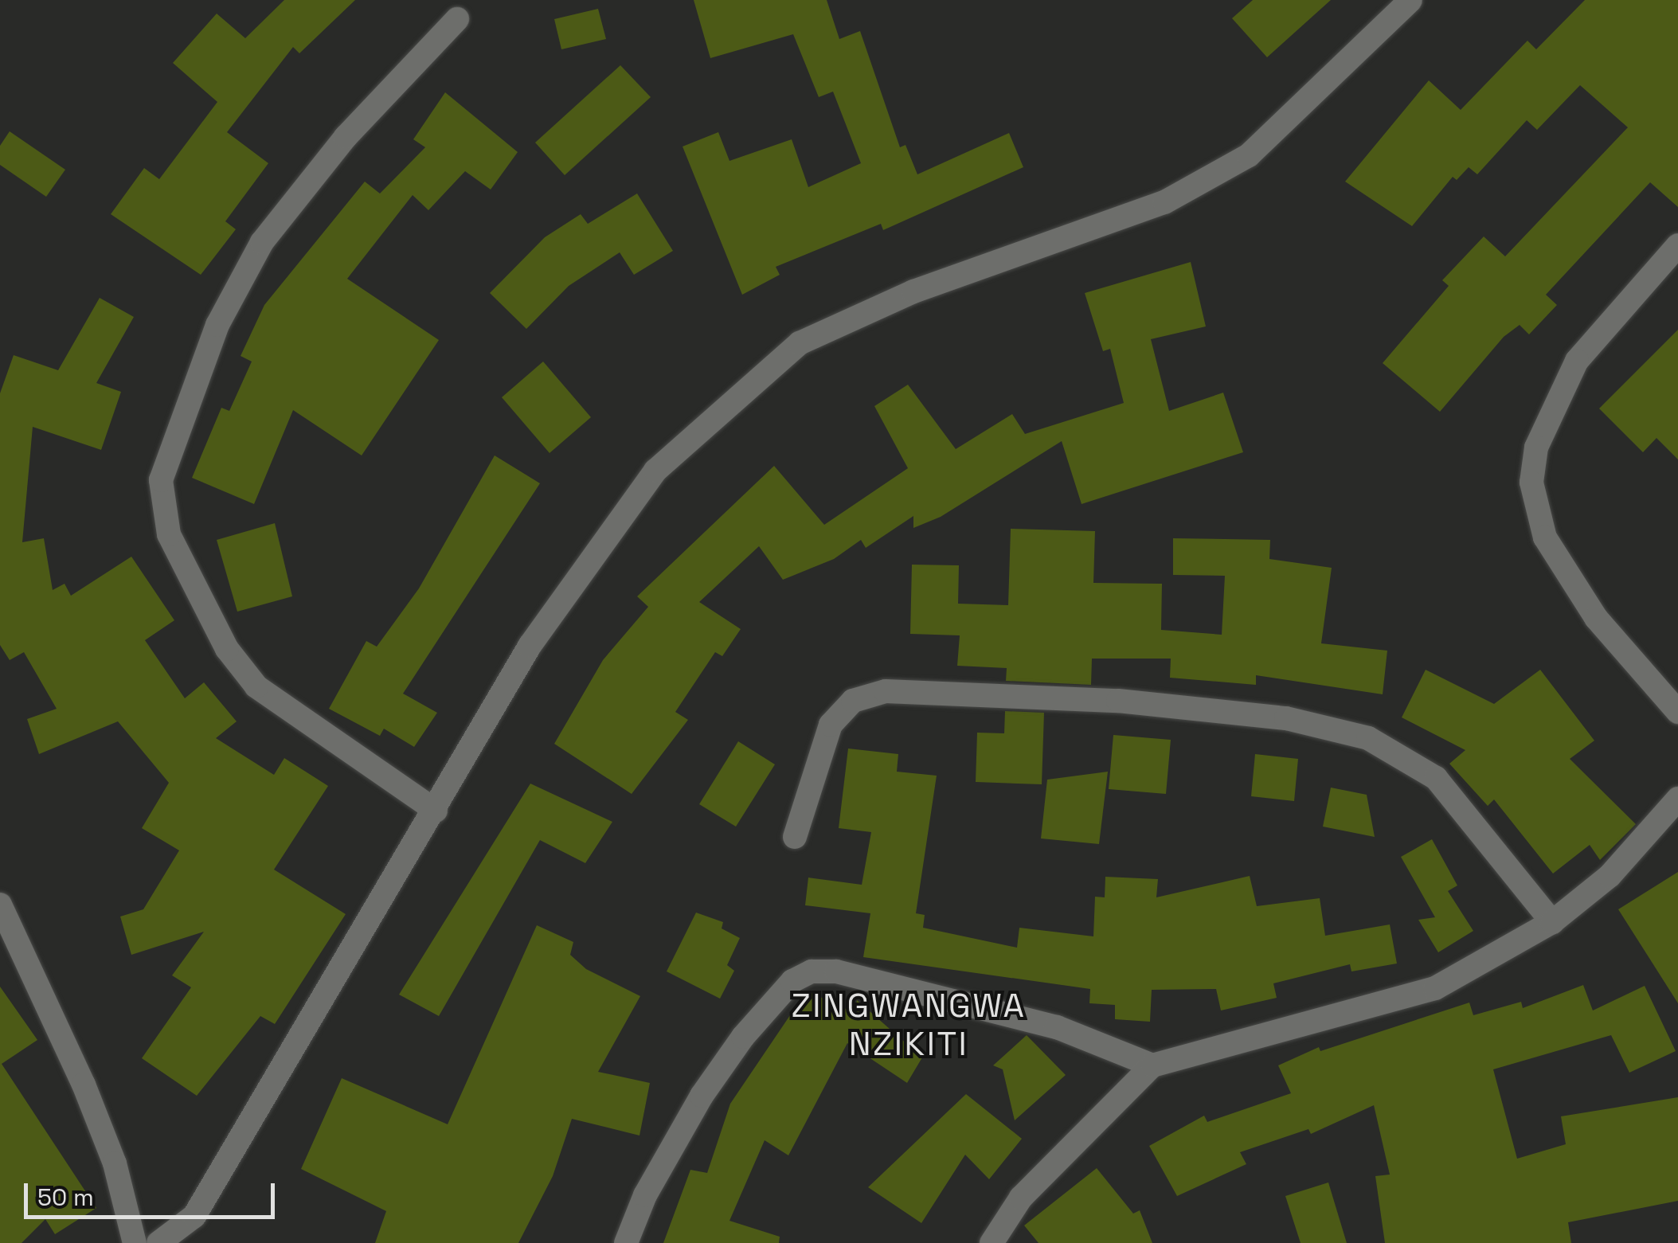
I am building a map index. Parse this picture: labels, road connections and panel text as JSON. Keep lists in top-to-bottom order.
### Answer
{
  "districts": ["ZINGWANGWA NZIKITI"],
  "scale_bar": "50 m"
}
